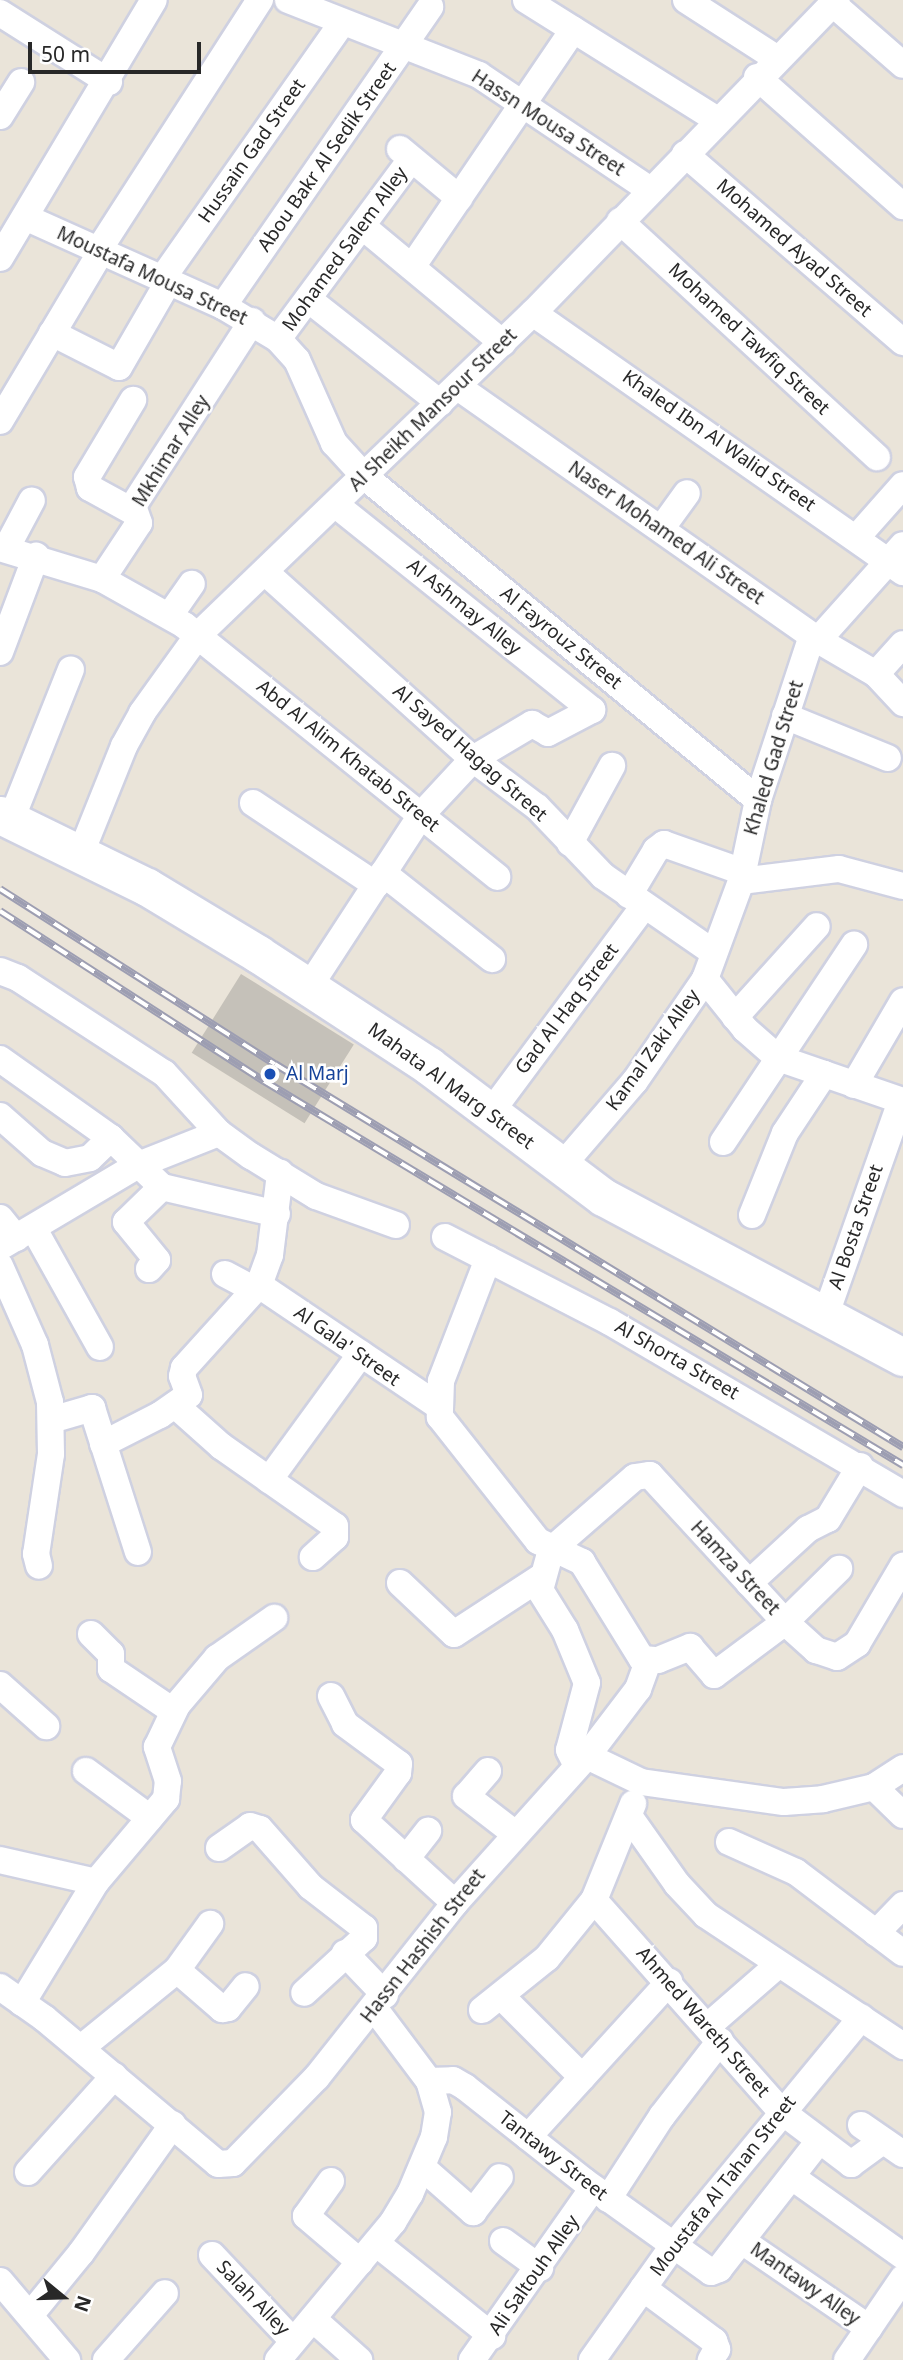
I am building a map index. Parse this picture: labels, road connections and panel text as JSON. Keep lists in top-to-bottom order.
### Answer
{
  "streets": {
    "main road": ["Mahata Al Marg Street"],
    "street": [
      "Hassn Mousa Street",
      "Hussain Gad Street",
      "Abou Bakr Al Sedik Street",
      "Mohamed Ayad Street",
      "Mohamed Salem Alley",
      "Moustafa Mousa Street",
      "Mohamed Tawfiq Street",
      "Al Sheikh Mansour Street",
      "Khaled Ibn Al Walid Street",
      "Mkhimar Alley",
      "Naser Mohamed Ali Street",
      "Al Ashmay Alley",
      "Al Fayrouz Street",
      "Al Sayed Hagag Street",
      "Abd Al Alim Khatab Street",
      "Khaled Gad Street",
      "Gad Al Haq Street",
      "Kamal Zaki Alley",
      "Al Bosta Street",
      "Al Gala' Street",
      "Al Shorta Street",
      "Hamza Street",
      "Hassn Hashish Street",
      "Ahmed Wareth Street",
      "Tantawy Street",
      "Moustafa Al Tahan Street",
      "Ali Saltouh Alley",
      "Mantawy Alley",
      "Salah Alley"
    ]
  },
  "crossings": [
    ["Hassn Mousa Street", "Hussain Gad Street"],
    ["Hassn Mousa Street", "Abou Bakr Al Sedik Street"],
    ["Hassn Mousa Street", "Al Sheikh Mansour Street"],
    ["Hussain Gad Street", "Moustafa Mousa Street"],
    ["Abou Bakr Al Sedik Street", "Moustafa Mousa Street"],
    ["Mohamed Ayad Street", "Al Sheikh Mansour Street"],
    ["Mohamed Salem Alley", "Moustafa Mousa Street"],
    ["Mohamed Salem Alley", "Naser Mohamed Ali Street"],
    ["Moustafa Mousa Street", "Al Sheikh Mansour Street"],
    ["Moustafa Mousa Street", "Mkhimar Alley"],
    ["Moustafa Mousa Street", "Al Fayrouz Street"],
    ["Mohamed Tawfiq Street", "Al Sheikh Mansour Street"],
    ["Al Sheikh Mansour Street", "Khaled Ibn Al Walid Street"],
    ["Al Sheikh Mansour Street", "Naser Mohamed Ali Street"],
    ["Al Sheikh Mansour Street", "Al Ashmay Alley"],
    ["Al Sheikh Mansour Street", "Al Fayrouz Street"],
    ["Al Sheikh Mansour Street", "Al Sayed Hagag Street"],
    ["Al Sheikh Mansour Street", "Abd Al Alim Khatab Street"],
    ["Al Sheikh Mansour Street", "Mahata Al Marg Street"],
    ["Mkhimar Alley", "Abd Al Alim Khatab Street"],
    ["Naser Mohamed Ali Street", "Khaled Gad Street"],
    ["Al Ashmay Alley", "Al Sayed Hagag Street"],
    ["Al Fayrouz Street", "Khaled Gad Street"],
    ["Al Sayed Hagag Street", "Gad Al Haq Street"],
    ["Al Sayed Hagag Street", "Kamal Zaki Alley"],
    ["Khaled Gad Street", "Gad Al Haq Street"],
    ["Khaled Gad Street", "Kamal Zaki Alley"],
    ["Gad Al Haq Street", "Kamal Zaki Alley"],
    ["Gad Al Haq Street", "Mahata Al Marg Street"],
    ["Kamal Zaki Alley", "Mahata Al Marg Street"],
    ["Mahata Al Marg Street", "Al Bosta Street"],
    ["Al Gala' Street", "Hamza Street"],
    ["Ahmed Wareth Street", "Moustafa Al Tahan Street"],
    ["Ahmed Wareth Street", "Ali Saltouh Alley"],
    ["Tantawy Street", "Moustafa Al Tahan Street"],
    ["Tantawy Street", "Ali Saltouh Alley"],
    ["Tantawy Street", "Mantawy Alley"]
  ],
  "places": ["Al Marj"],
  "scale_bar": "50 m",
  "north": "right"
}
